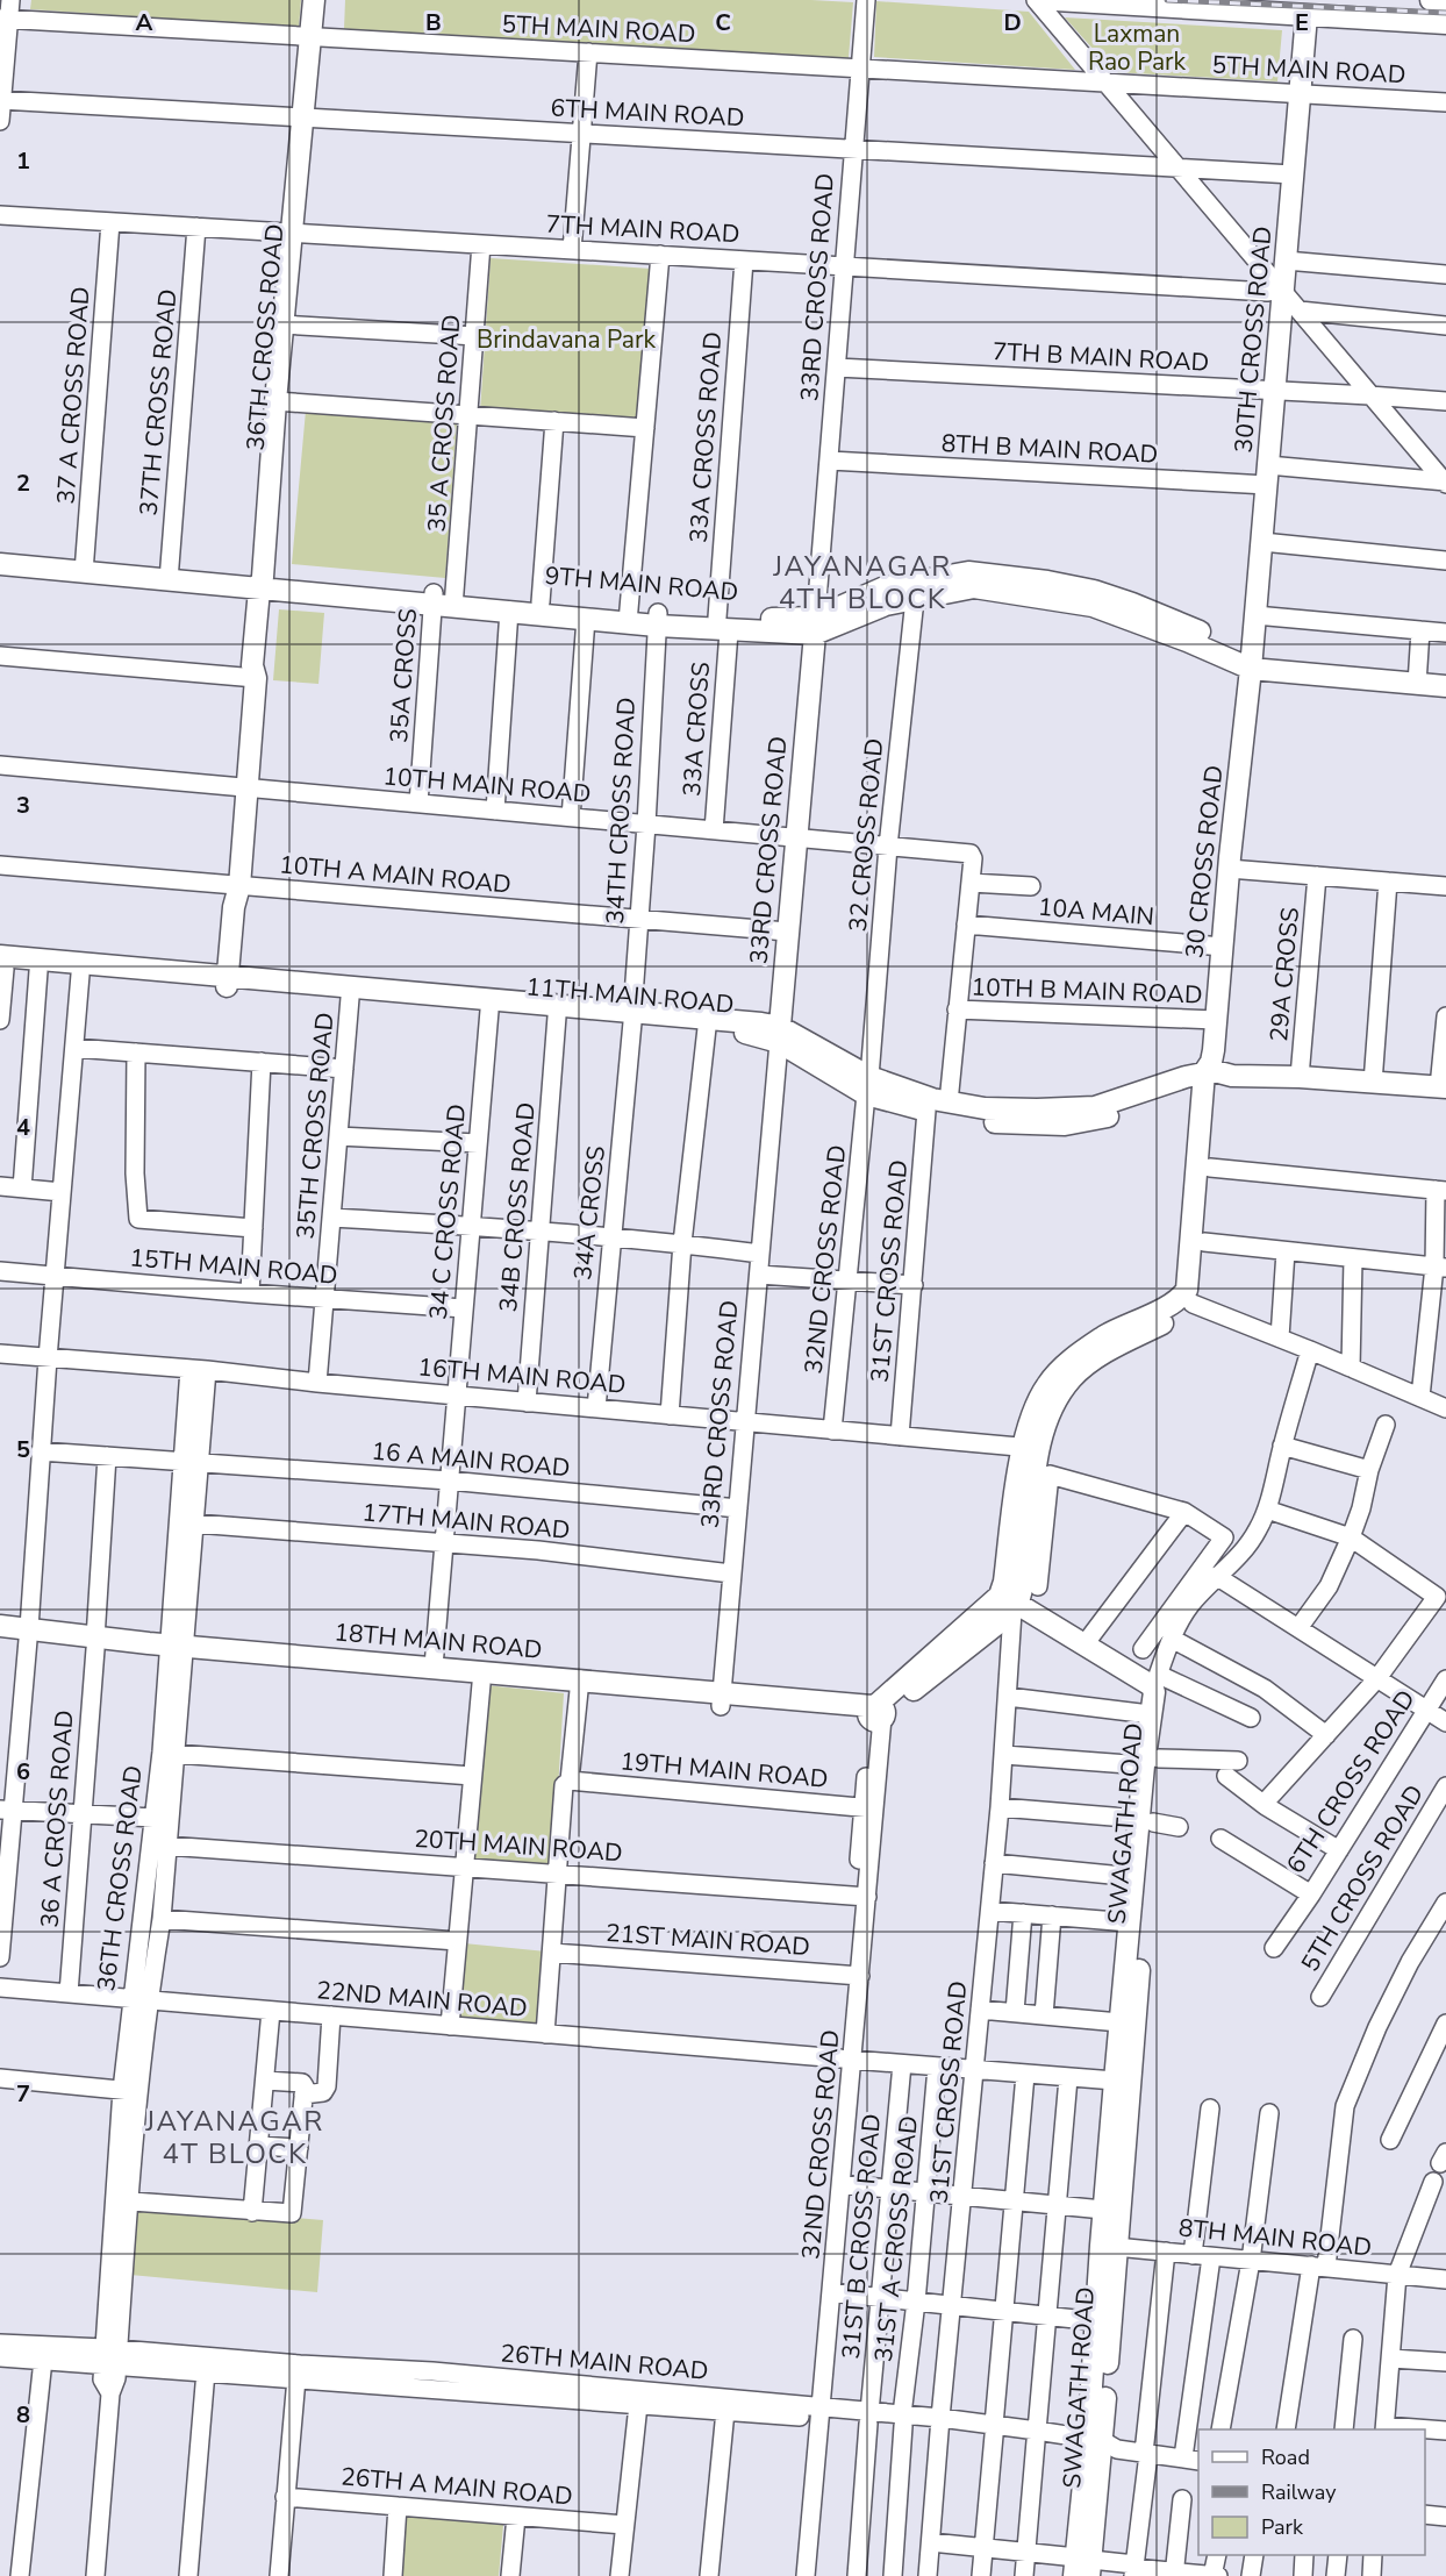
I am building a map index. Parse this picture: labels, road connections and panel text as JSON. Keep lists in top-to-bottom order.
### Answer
{
  "streets": {
    "main road": [
      "33RD CROSS ROAD",
      "36TH CROSS ROAD",
      "30TH CROSS ROAD",
      "9TH MAIN ROAD",
      "30 CROSS ROAD",
      "11TH MAIN ROAD",
      "18TH MAIN ROAD",
      "SWAGATH ROAD"
    ],
    "street": [
      "5TH MAIN ROAD",
      "6TH MAIN ROAD",
      "7TH MAIN ROAD",
      "7TH B MAIN ROAD",
      "37 A CROSS ROAD",
      "37TH CROSS ROAD",
      "35 A CROSS ROAD",
      "33A CROSS ROAD",
      "8TH B MAIN ROAD",
      "35A CROSS",
      "33A CROSS",
      "10TH MAIN ROAD",
      "34TH CROSS ROAD",
      "32 CROSS ROAD",
      "10TH A MAIN ROAD",
      "10A MAIN",
      "29A CROSS",
      "10TH B MAIN ROAD",
      "35TH CROSS ROAD",
      "34B CROSS ROAD",
      "34 C CROSS ROAD",
      "34A CROSS",
      "32ND CROSS ROAD",
      "15TH MAIN ROAD",
      "31ST CROSS ROAD",
      "16TH MAIN ROAD",
      "16 A MAIN ROAD",
      "17TH MAIN ROAD",
      "19TH MAIN ROAD",
      "6TH CROSS ROAD",
      "36 A CROSS ROAD",
      "20TH MAIN ROAD",
      "5TH CROSS ROAD",
      "21ST MAIN ROAD",
      "22ND MAIN ROAD",
      "31ST B CROSS ROAD",
      "8TH MAIN ROAD",
      "31ST A CROSS ROAD",
      "26TH MAIN ROAD",
      "26TH A MAIN ROAD"
    ]
  },
  "crossings": [
    ["5TH MAIN ROAD", "33RD CROSS ROAD"],
    ["5TH MAIN ROAD", "36TH CROSS ROAD"],
    ["5TH MAIN ROAD", "30TH CROSS ROAD"],
    ["6TH MAIN ROAD", "33RD CROSS ROAD"],
    ["6TH MAIN ROAD", "36TH CROSS ROAD"],
    ["6TH MAIN ROAD", "30TH CROSS ROAD"],
    ["7TH MAIN ROAD", "33RD CROSS ROAD"],
    ["7TH MAIN ROAD", "36TH CROSS ROAD"],
    ["7TH MAIN ROAD", "30TH CROSS ROAD"],
    ["7TH MAIN ROAD", "37 A CROSS ROAD"],
    ["7TH MAIN ROAD", "37TH CROSS ROAD"],
    ["7TH MAIN ROAD", "35 A CROSS ROAD"],
    ["7TH MAIN ROAD", "33A CROSS ROAD"],
    ["33RD CROSS ROAD", "7TH B MAIN ROAD"],
    ["33RD CROSS ROAD", "8TH B MAIN ROAD"],
    ["33RD CROSS ROAD", "9TH MAIN ROAD"],
    ["33RD CROSS ROAD", "10TH MAIN ROAD"],
    ["33RD CROSS ROAD", "10TH A MAIN ROAD"],
    ["33RD CROSS ROAD", "11TH MAIN ROAD"],
    ["33RD CROSS ROAD", "16TH MAIN ROAD"],
    ["33RD CROSS ROAD", "16 A MAIN ROAD"],
    ["33RD CROSS ROAD", "17TH MAIN ROAD"],
    ["33RD CROSS ROAD", "18TH MAIN ROAD"],
    ["36TH CROSS ROAD", "9TH MAIN ROAD"],
    ["36TH CROSS ROAD", "10TH MAIN ROAD"],
    ["36TH CROSS ROAD", "10TH A MAIN ROAD"],
    ["36TH CROSS ROAD", "11TH MAIN ROAD"],
    ["36TH CROSS ROAD", "16TH MAIN ROAD"],
    ["36TH CROSS ROAD", "16 A MAIN ROAD"],
    ["36TH CROSS ROAD", "17TH MAIN ROAD"],
    ["36TH CROSS ROAD", "18TH MAIN ROAD"],
    ["36TH CROSS ROAD", "20TH MAIN ROAD"],
    ["36TH CROSS ROAD", "22ND MAIN ROAD"],
    ["36TH CROSS ROAD", "26TH MAIN ROAD"],
    ["30TH CROSS ROAD", "7TH B MAIN ROAD"],
    ["30TH CROSS ROAD", "8TH B MAIN ROAD"],
    ["30TH CROSS ROAD", "9TH MAIN ROAD"],
    ["30TH CROSS ROAD", "30 CROSS ROAD"],
    ["37 A CROSS ROAD", "9TH MAIN ROAD"],
    ["37TH CROSS ROAD", "9TH MAIN ROAD"],
    ["35 A CROSS ROAD", "9TH MAIN ROAD"],
    ["35 A CROSS ROAD", "35A CROSS"],
    ["33A CROSS ROAD", "9TH MAIN ROAD"],
    ["33A CROSS ROAD", "33A CROSS"],
    ["9TH MAIN ROAD", "35A CROSS"],
    ["9TH MAIN ROAD", "33A CROSS"],
    ["9TH MAIN ROAD", "34TH CROSS ROAD"],
    ["9TH MAIN ROAD", "32 CROSS ROAD"],
    ["9TH MAIN ROAD", "30 CROSS ROAD"],
    ["35A CROSS", "10TH MAIN ROAD"],
    ["33A CROSS", "10TH MAIN ROAD"],
    ["10TH MAIN ROAD", "34TH CROSS ROAD"],
    ["10TH MAIN ROAD", "32 CROSS ROAD"],
    ["34TH CROSS ROAD", "10TH A MAIN ROAD"],
    ["34TH CROSS ROAD", "11TH MAIN ROAD"],
    ["34TH CROSS ROAD", "34A CROSS"],
    ["32 CROSS ROAD", "11TH MAIN ROAD"],
    ["32 CROSS ROAD", "32ND CROSS ROAD"],
    ["30 CROSS ROAD", "10A MAIN"],
    ["30 CROSS ROAD", "10TH B MAIN ROAD"],
    ["30 CROSS ROAD", "11TH MAIN ROAD"],
    ["29A CROSS", "11TH MAIN ROAD"],
    ["11TH MAIN ROAD", "35TH CROSS ROAD"],
    ["11TH MAIN ROAD", "34B CROSS ROAD"],
    ["11TH MAIN ROAD", "34 C CROSS ROAD"],
    ["11TH MAIN ROAD", "34A CROSS"],
    ["11TH MAIN ROAD", "32ND CROSS ROAD"],
    ["11TH MAIN ROAD", "31ST CROSS ROAD"],
    ["35TH CROSS ROAD", "15TH MAIN ROAD"],
    ["35TH CROSS ROAD", "16TH MAIN ROAD"],
    ["34B CROSS ROAD", "16TH MAIN ROAD"],
    ["34 C CROSS ROAD", "15TH MAIN ROAD"],
    ["34 C CROSS ROAD", "16TH MAIN ROAD"],
    ["34 C CROSS ROAD", "16 A MAIN ROAD"],
    ["34 C CROSS ROAD", "17TH MAIN ROAD"],
    ["34 C CROSS ROAD", "18TH MAIN ROAD"],
    ["34A CROSS", "16TH MAIN ROAD"],
    ["32ND CROSS ROAD", "16TH MAIN ROAD"],
    ["32ND CROSS ROAD", "18TH MAIN ROAD"],
    ["32ND CROSS ROAD", "19TH MAIN ROAD"],
    ["32ND CROSS ROAD", "20TH MAIN ROAD"],
    ["32ND CROSS ROAD", "21ST MAIN ROAD"],
    ["32ND CROSS ROAD", "22ND MAIN ROAD"],
    ["32ND CROSS ROAD", "26TH MAIN ROAD"],
    ["31ST CROSS ROAD", "16TH MAIN ROAD"],
    ["31ST CROSS ROAD", "22ND MAIN ROAD"],
    ["31ST CROSS ROAD", "26TH MAIN ROAD"],
    ["16 A MAIN ROAD", "36 A CROSS ROAD"],
    ["18TH MAIN ROAD", "36 A CROSS ROAD"],
    ["36 A CROSS ROAD", "22ND MAIN ROAD"],
    ["SWAGATH ROAD", "22ND MAIN ROAD"],
    ["SWAGATH ROAD", "8TH MAIN ROAD"],
    ["SWAGATH ROAD", "26TH MAIN ROAD"],
    ["22ND MAIN ROAD", "31ST B CROSS ROAD"],
    ["22ND MAIN ROAD", "31ST A CROSS ROAD"],
    ["31ST B CROSS ROAD", "26TH MAIN ROAD"],
    ["31ST A CROSS ROAD", "26TH MAIN ROAD"]
  ],
  "districts": ["JAYANAGAR 4TH BLOCK", "JAYANAGAR 4T BLOCK"],
  "parks": ["Laxman Rao Park", "Brindavana Park"],
  "legend": ["Road", "Railway", "Park"],
  "grid": {
    "columns": [
      "A",
      "B",
      "C",
      "D",
      "E"
    ],
    "rows": [
      "1",
      "2",
      "3",
      "4",
      "5",
      "6",
      "7",
      "8"
    ]
  }
}
